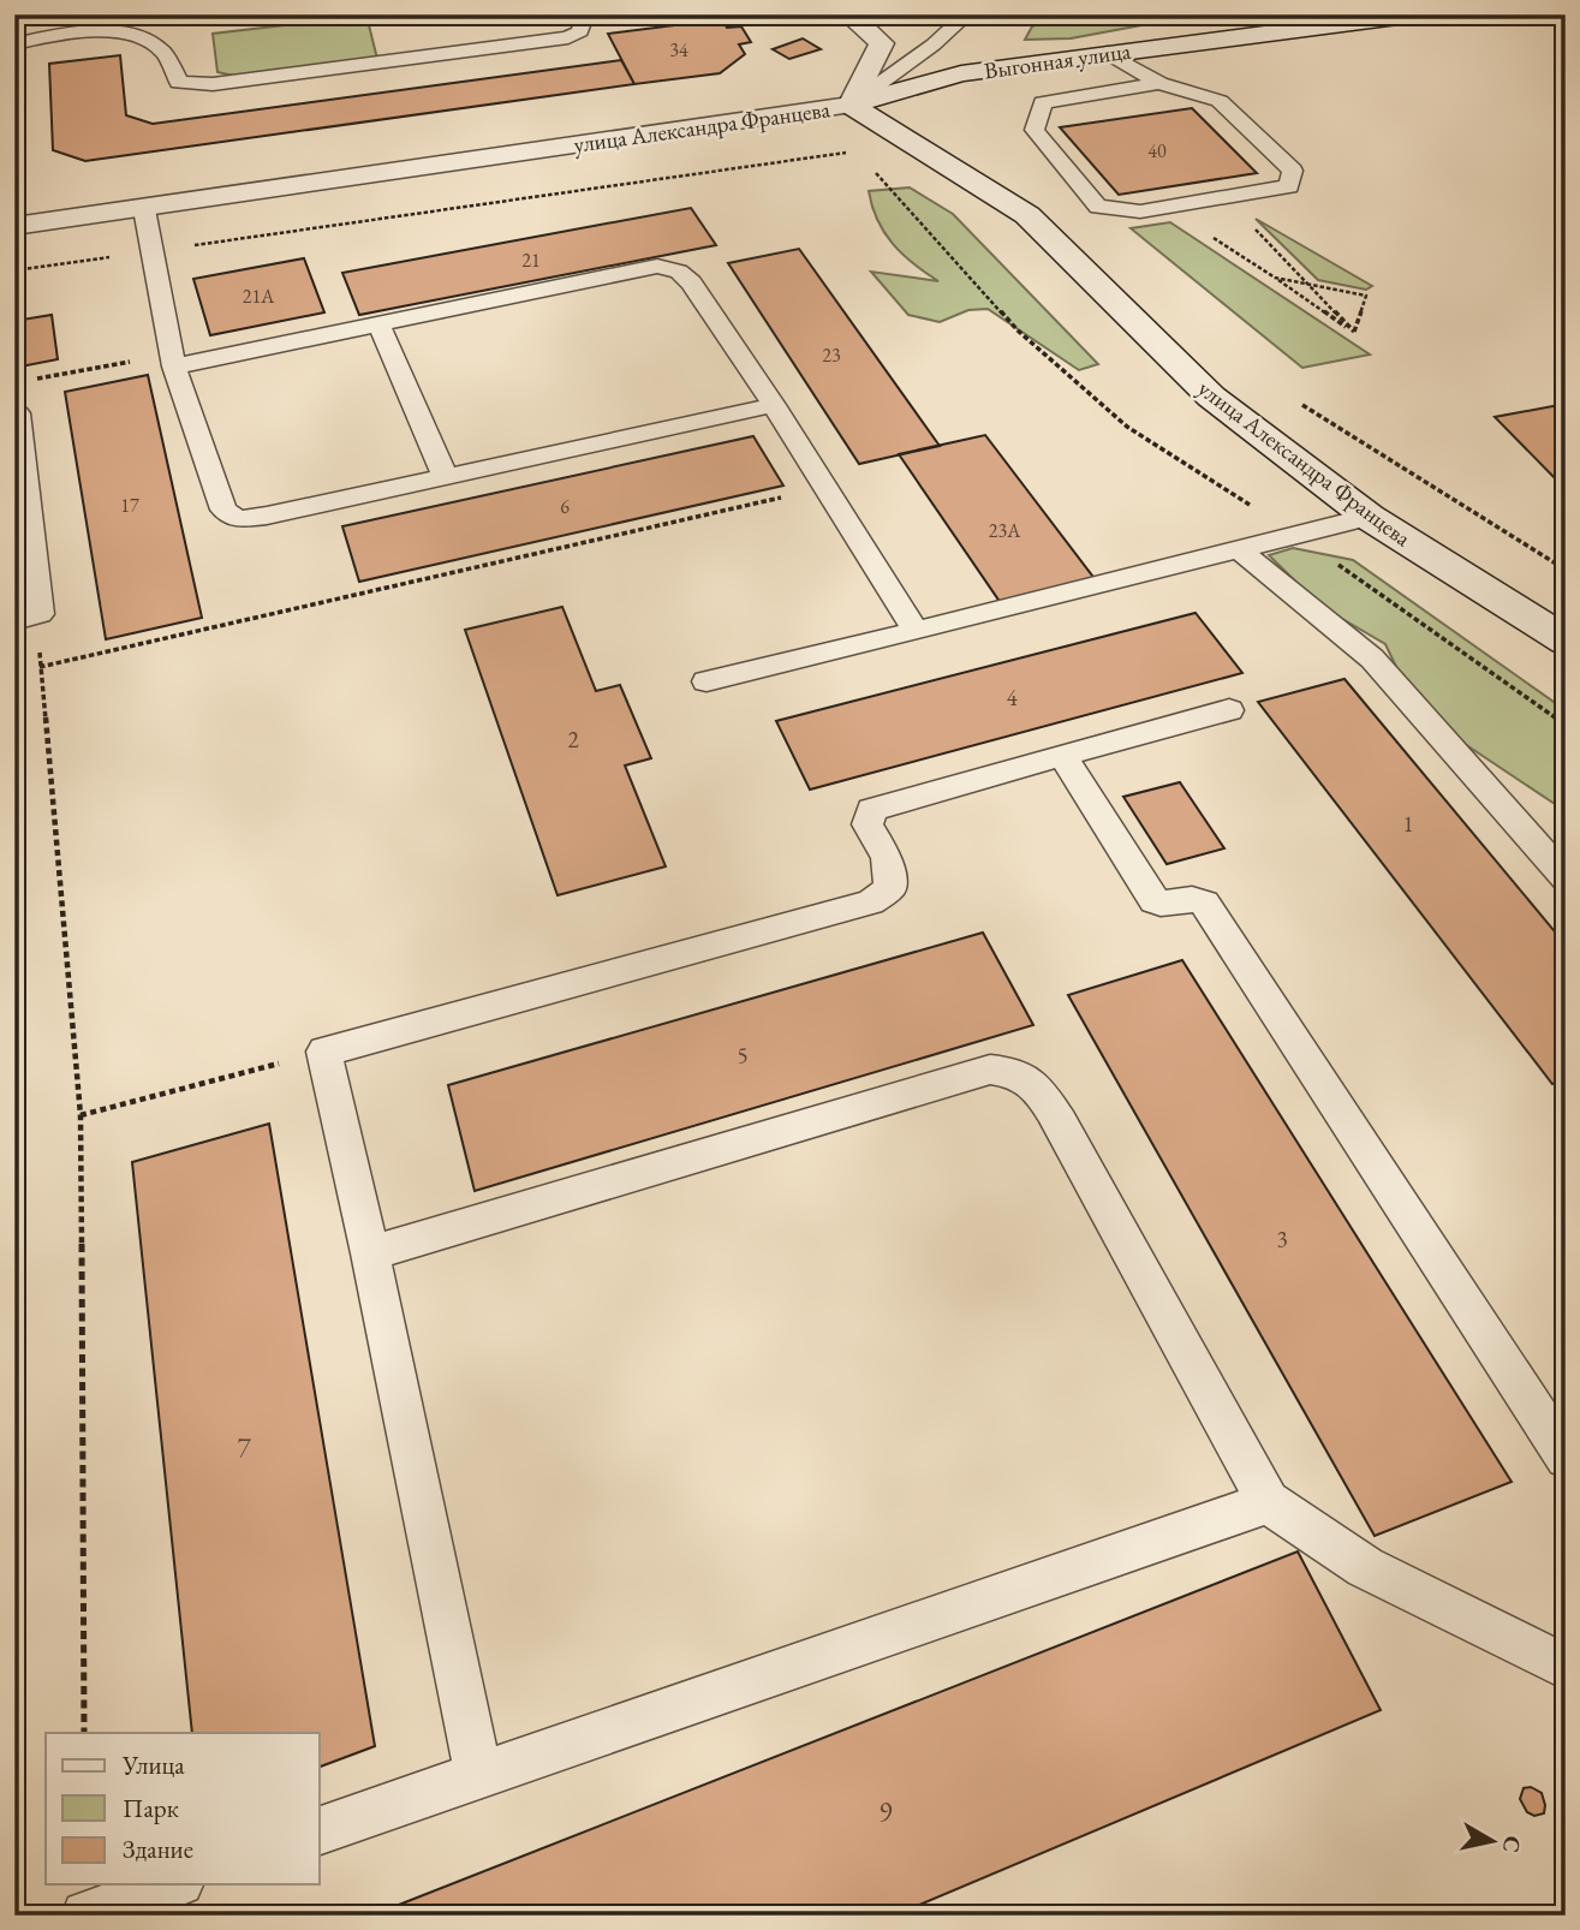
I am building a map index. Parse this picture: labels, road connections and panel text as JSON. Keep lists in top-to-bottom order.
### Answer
{
  "streets": {
    "street": ["Выгонная улица", "улица Александра Францева"]
  },
  "crossings": [
    ["Выгонная улица", "улица Александра Францева"]
  ],
  "house_numbers": [
    "34",
    "40",
    "21",
    "21А",
    "23",
    "17",
    "6",
    "23А",
    "4",
    "2",
    "1",
    "5",
    "3",
    "7",
    "9"
  ],
  "legend": ["Улица", "Парк", "Здание"],
  "north": "right"
}
